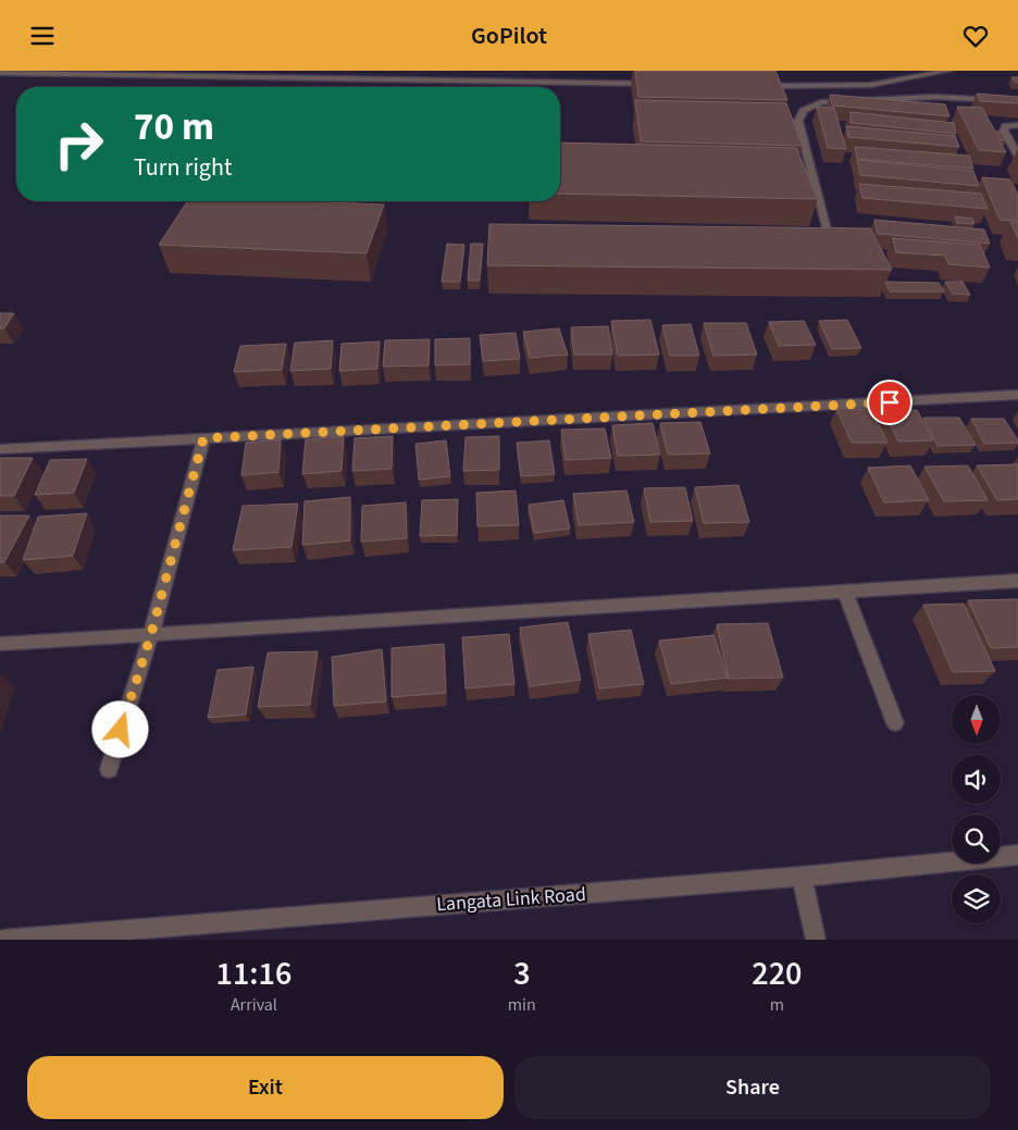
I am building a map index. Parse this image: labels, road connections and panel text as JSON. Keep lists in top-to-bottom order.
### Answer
{
  "streets": {
    "street": ["Langata Link Road"]
  },
  "north": "bottom",
  "page": {
    "header": "GoPilot",
    "turn": ["70 m", "Turn right"],
    "eta": [
      "11:16",
      "Arrival",
      "3",
      "min",
      "220",
      "m"
    ],
    "buttons": ["Exit", "Share"]
  }
}
